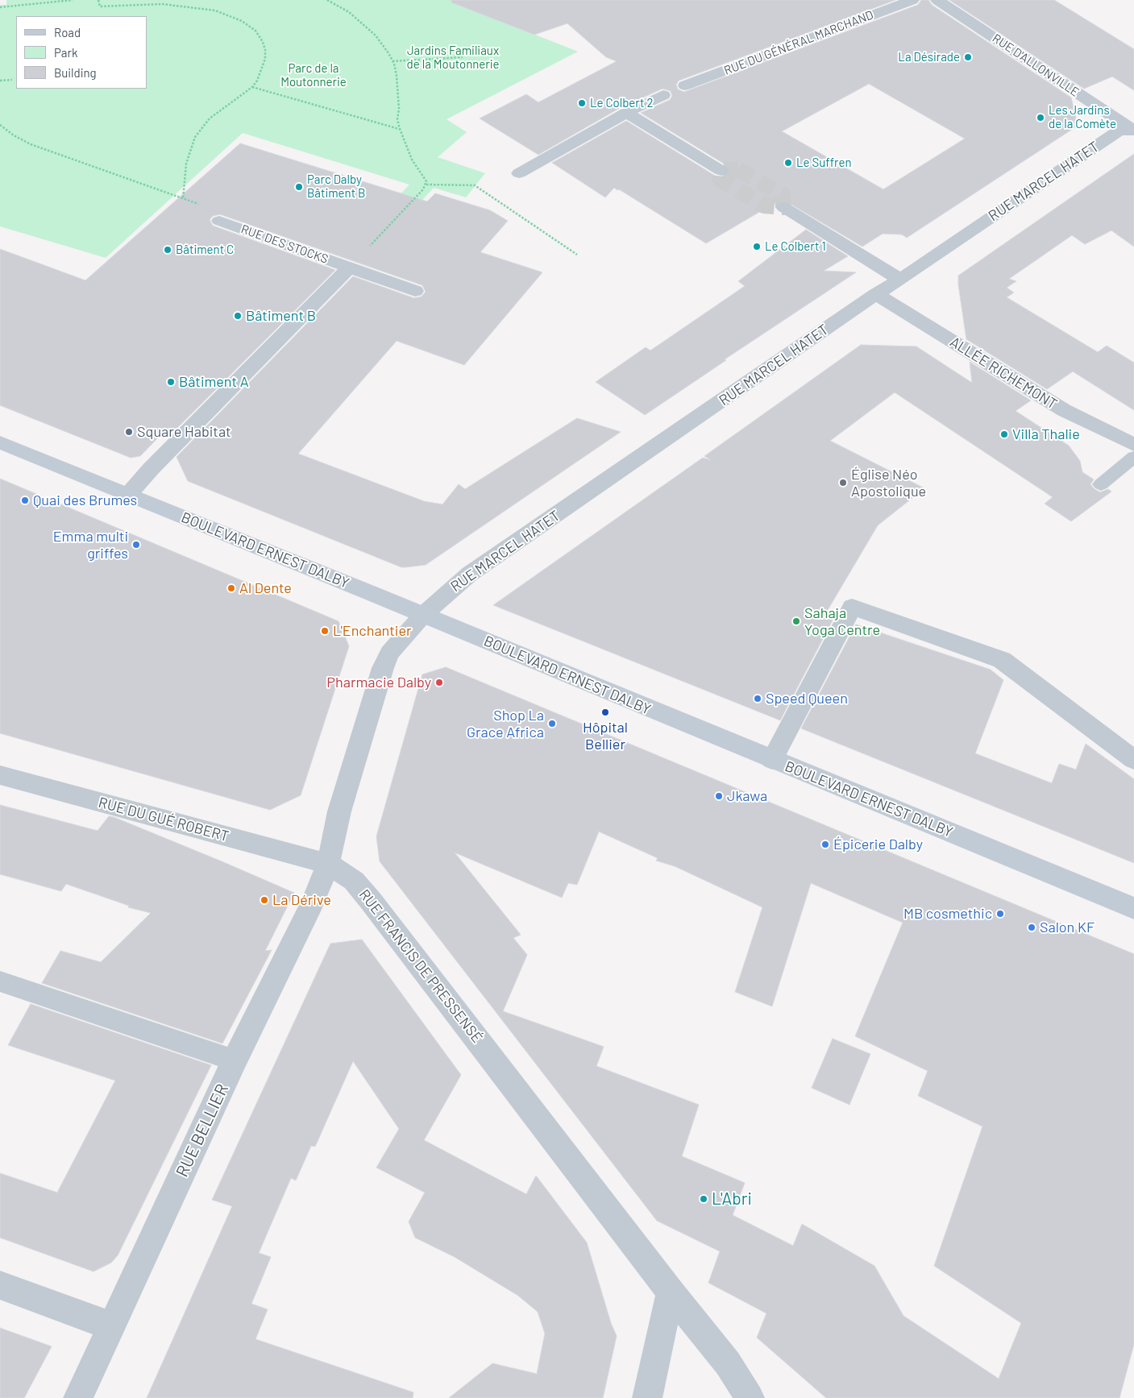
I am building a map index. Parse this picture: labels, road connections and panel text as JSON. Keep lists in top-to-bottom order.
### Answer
{
  "streets": {
    "street": [
      "RUE DU GÉNÉRAL MARCHAND",
      "RUE D'ALLONVILLE",
      "RUE MARCEL HATET",
      "RUE DES STOCKS",
      "ALLÉE RICHEMONT",
      "BOULEVARD ERNEST DALBY",
      "RUE DU GUÉ ROBERT",
      "RUE FRANCIS DE PRESSENSÉ",
      "RUE BELLIER"
    ]
  },
  "crossings": [
    ["RUE D'ALLONVILLE", "RUE MARCEL HATET"],
    ["RUE MARCEL HATET", "ALLÉE RICHEMONT"],
    ["RUE MARCEL HATET", "BOULEVARD ERNEST DALBY"],
    ["RUE DES STOCKS", "BOULEVARD ERNEST DALBY"],
    ["RUE DU GUÉ ROBERT", "RUE FRANCIS DE PRESSENSÉ"],
    ["RUE DU GUÉ ROBERT", "RUE BELLIER"],
    ["RUE FRANCIS DE PRESSENSÉ", "RUE BELLIER"]
  ],
  "parks": ["Jardins Familiaux de la Moutonnerie", "Parc de la Moutonnerie"],
  "places": [
    "La Désirade",
    "Le Colbert 2",
    "Les Jardins de la Comète",
    "Le Suffren",
    "Parc Dalby Bâtiment B",
    "Le Colbert 1",
    "Bâtiment C",
    "Bâtiment B",
    "Bâtiment A",
    "Square Habitat",
    "Villa Thalie",
    "Église Néo Apostolique",
    "Quai des Brumes",
    "Emma multi griffes",
    "Al Dente",
    "Sahaja Yoga Centre",
    "L'Enchantier",
    "Pharmacie Dalby",
    "Speed Queen",
    "Hôpital Bellier",
    "Shop La Grace Africa",
    "Jkawa",
    "Épicerie Dalby",
    "La Dérive",
    "MB cosmethic",
    "Salon KF",
    "L'Abri"
  ],
  "legend": ["Road", "Park", "Building"]
}
